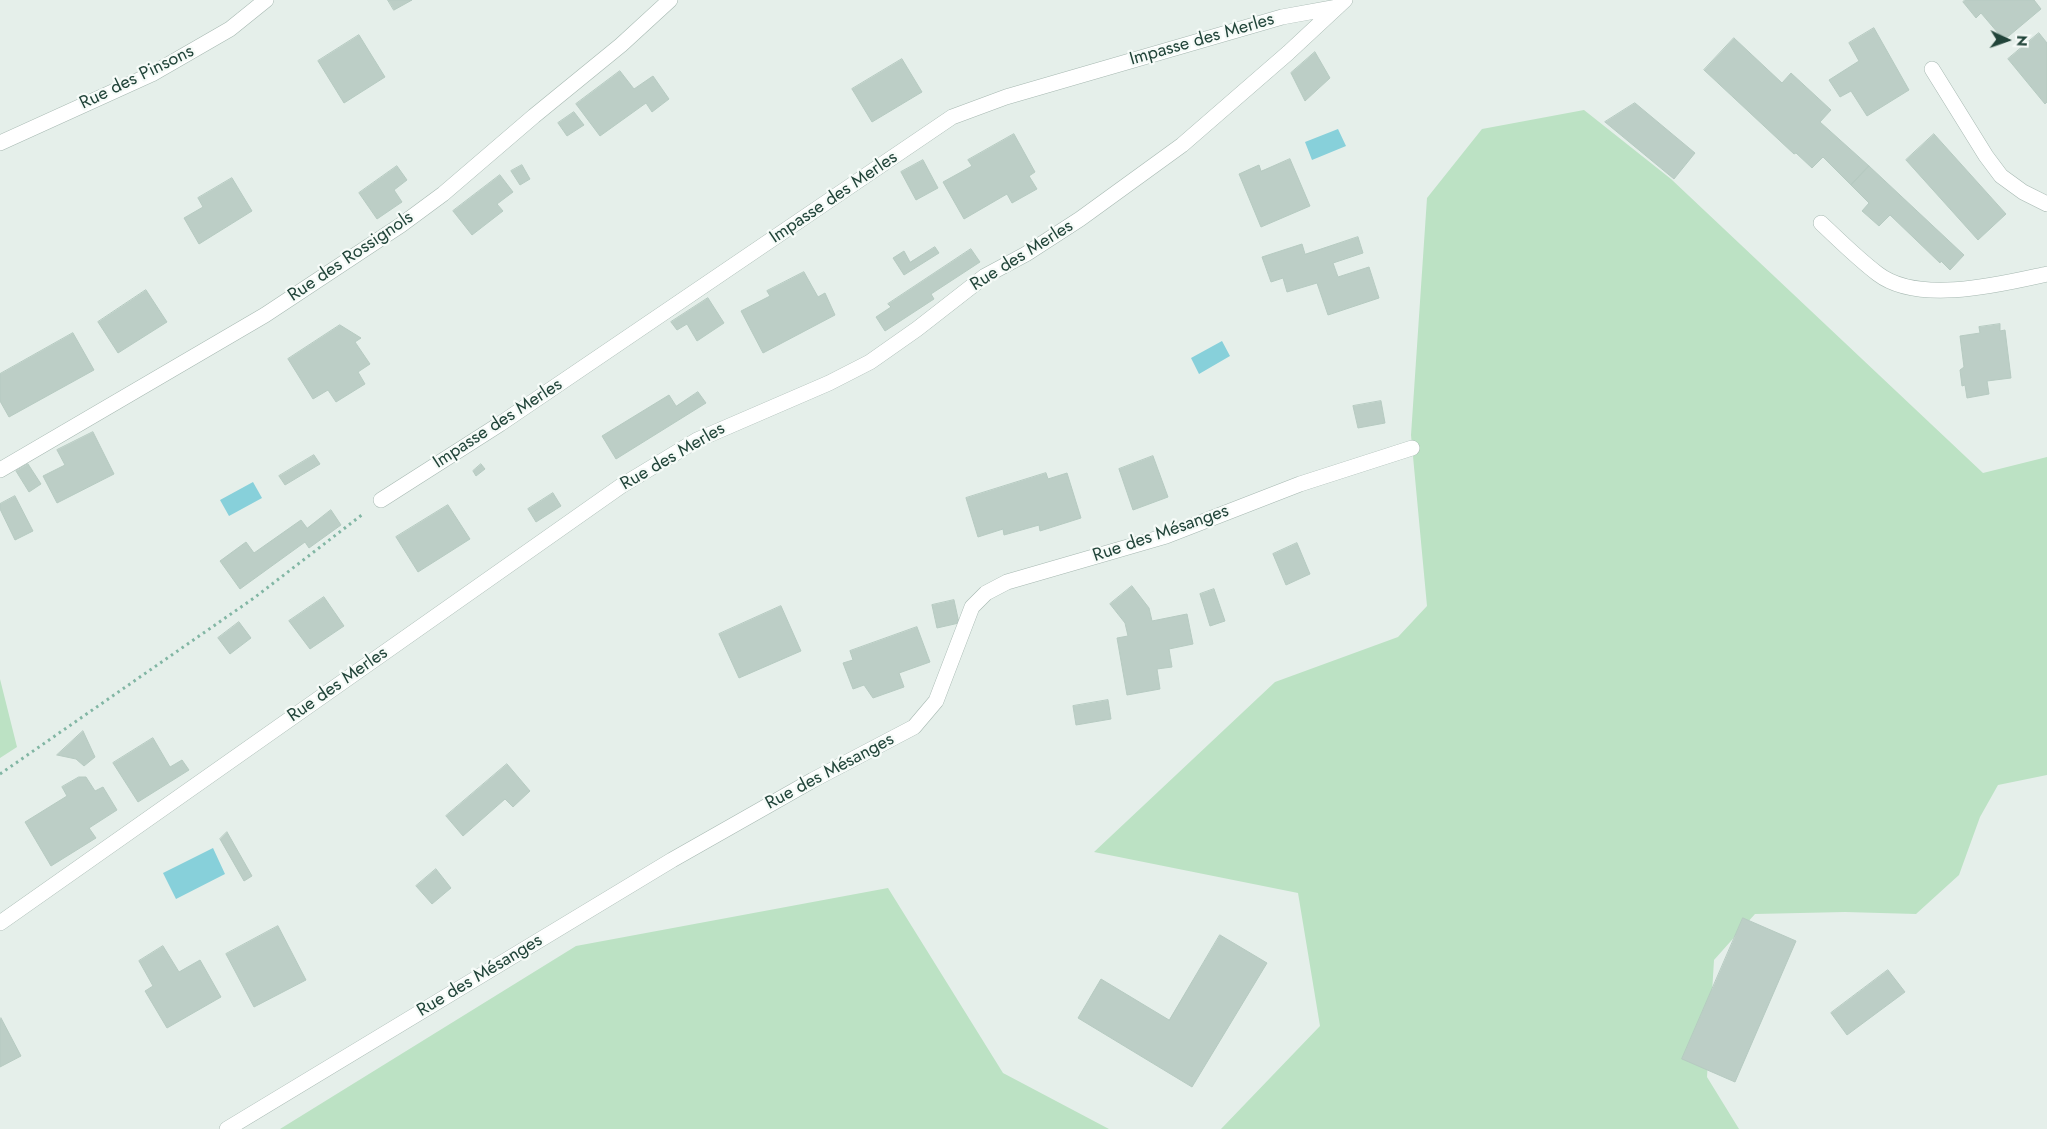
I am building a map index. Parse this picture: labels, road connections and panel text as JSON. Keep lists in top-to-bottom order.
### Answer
{
  "streets": {
    "street": [
      "Impasse des Merles",
      "Rue des Pinsons",
      "Rue des Merles",
      "Rue des Rossignols",
      "Rue des Mésanges"
    ]
  },
  "crossings": [
    ["Impasse des Merles", "Rue des Merles"]
  ],
  "north": "right"
}
